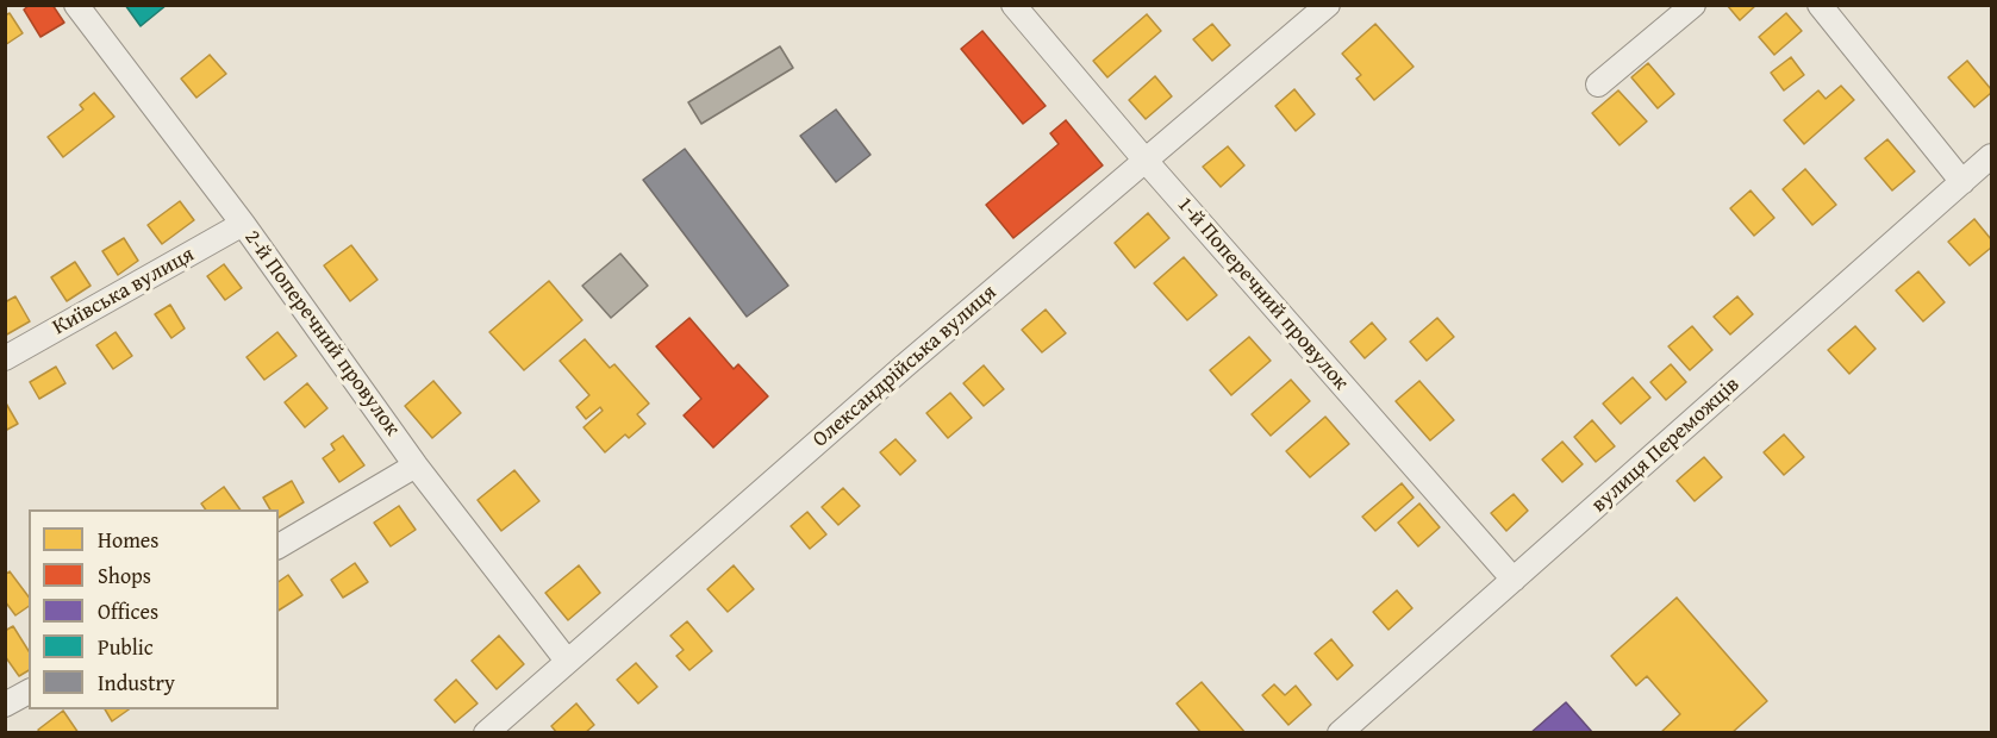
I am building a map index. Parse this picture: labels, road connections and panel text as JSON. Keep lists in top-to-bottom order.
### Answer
{
  "streets": {
    "street": [
      "Київська вулиця",
      "1-й Поперечний провулок",
      "2-й Поперечний провулок",
      "Олександрійська вулиця",
      "вулиця Переможців"
    ]
  },
  "crossings": [
    ["Київська вулиця", "2-й Поперечний провулок"],
    ["1-й Поперечний провулок", "Олександрійська вулиця"],
    ["1-й Поперечний провулок", "вулиця Переможців"],
    ["2-й Поперечний провулок", "Олександрійська вулиця"]
  ],
  "legend": [
    "Homes",
    "Shops",
    "Offices",
    "Public",
    "Industry"
  ]
}
